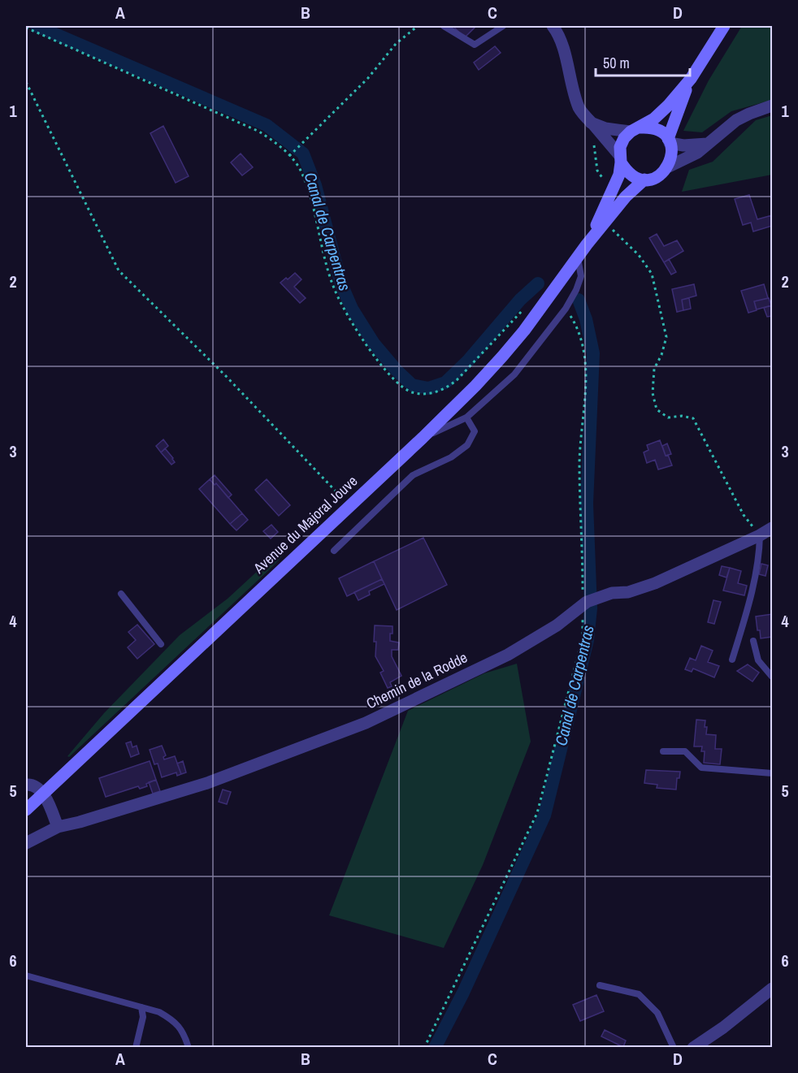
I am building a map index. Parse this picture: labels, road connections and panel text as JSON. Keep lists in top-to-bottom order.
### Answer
{
  "streets": {
    "main road": ["Avenue du Majoral Jouve"],
    "street": ["Chemin de la Rodde"]
  },
  "water": ["Canal de Carpentras"],
  "scale_bar": "50 m",
  "grid": {
    "columns": [
      "A",
      "B",
      "C",
      "D"
    ],
    "rows": [
      "1",
      "2",
      "3",
      "4",
      "5",
      "6"
    ]
  }
}
